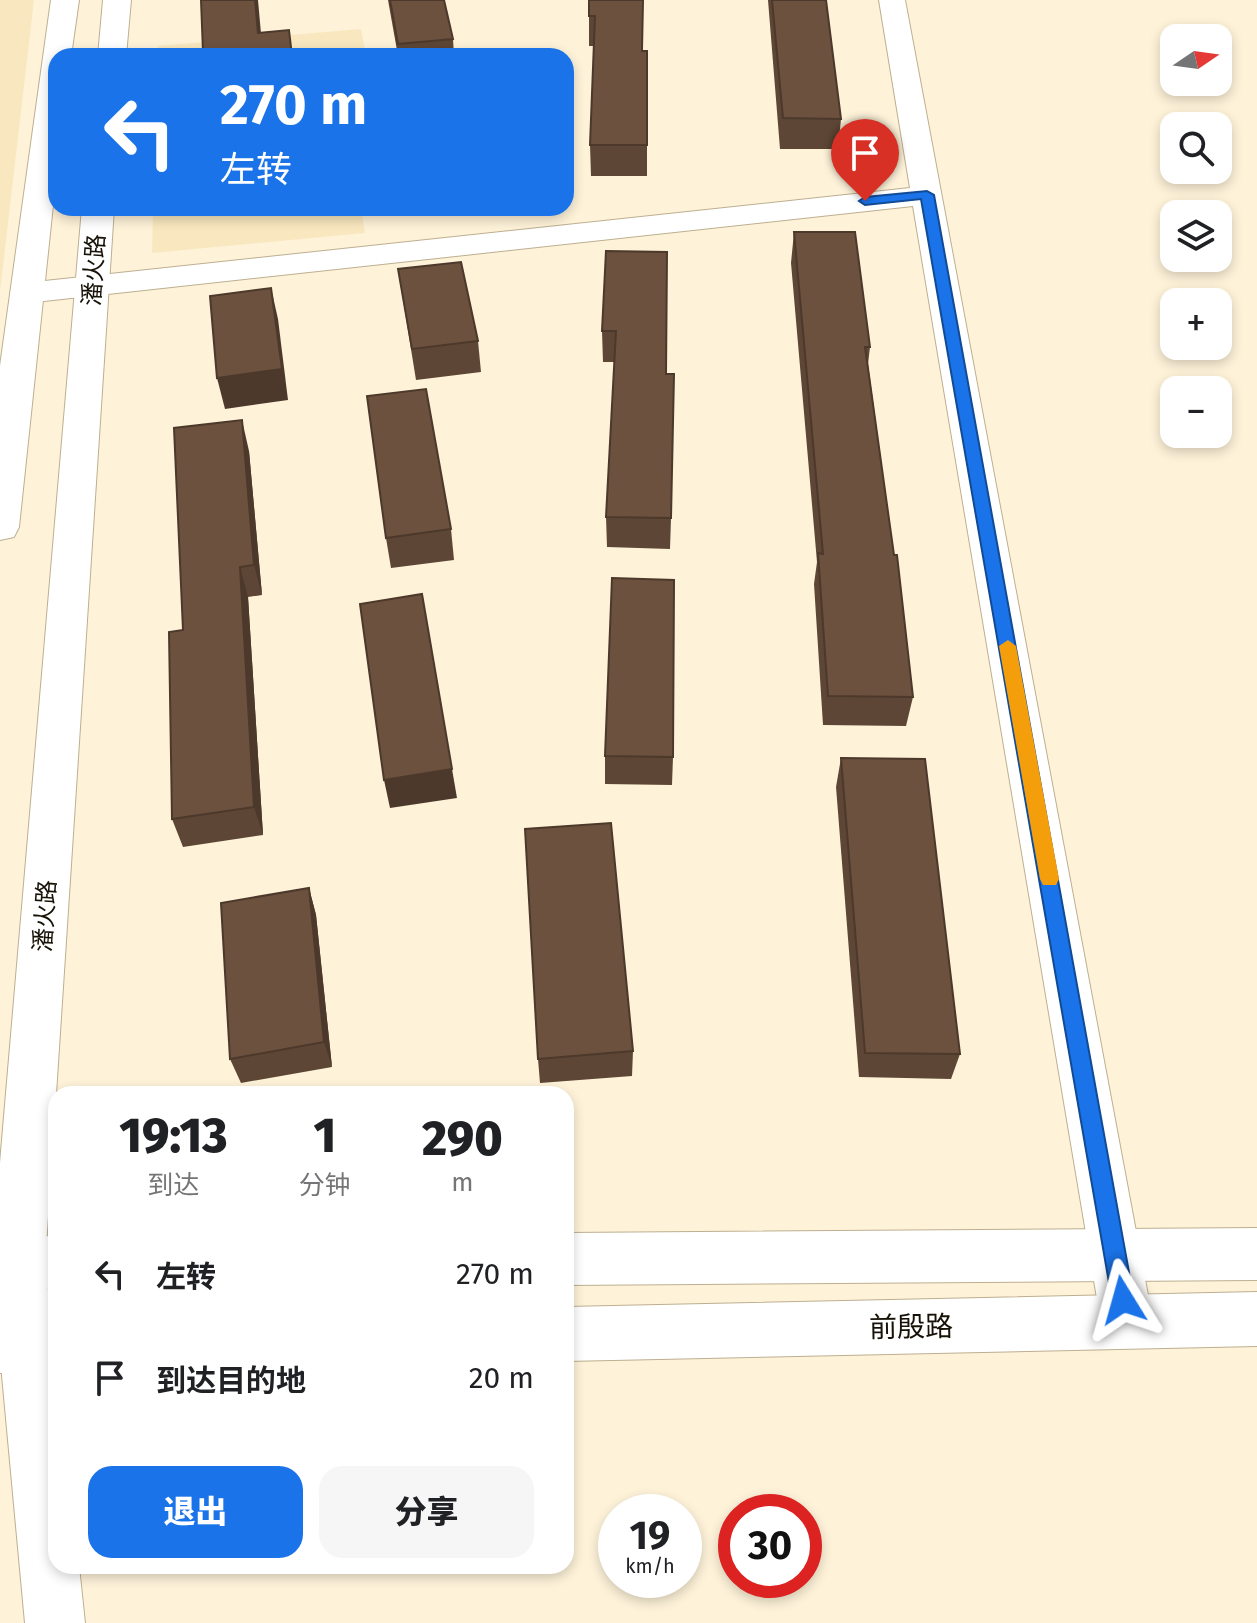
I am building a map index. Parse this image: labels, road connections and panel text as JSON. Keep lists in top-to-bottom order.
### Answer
{
  "streets": {
    "street": ["潘火路", "前殷路"]
  },
  "north": "right",
  "page": {
    "map_buttons": ["+", "−"],
    "turn": ["270 m", "左转"],
    "eta": [
      "19:13",
      "到达",
      "1",
      "分钟",
      "290",
      "m"
    ],
    "list": [
      {
        "name": "左转",
        "value": "270 m"
      },
      {
        "name": "到达目的地",
        "value": "20 m"
      }
    ],
    "buttons": ["退出", "分享"],
    "speed": "19 km/h",
    "limit": "30"
  }
}
